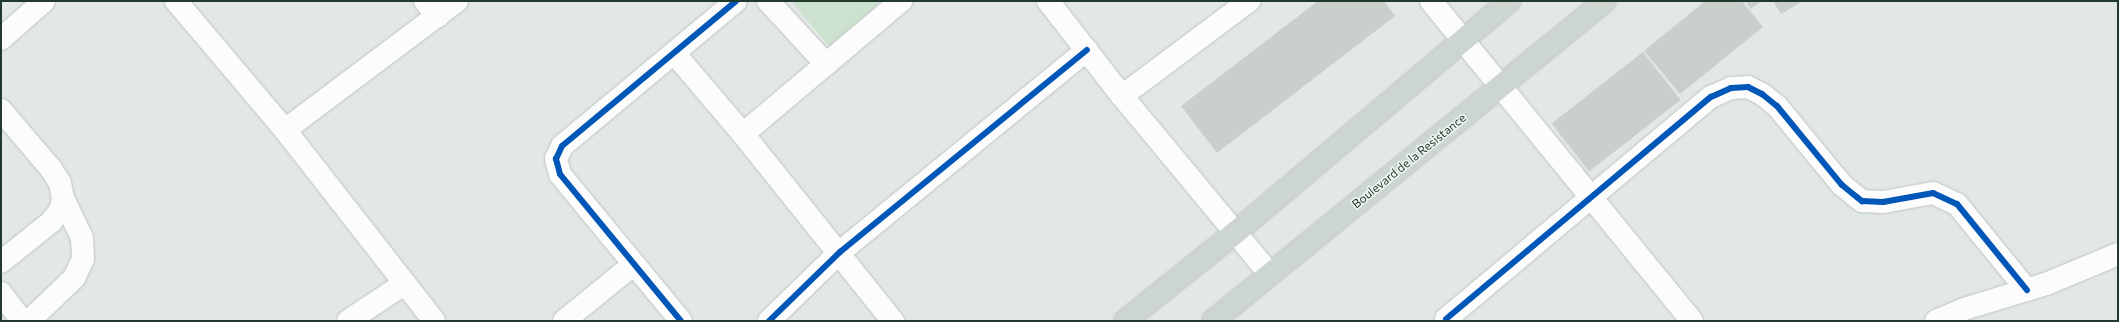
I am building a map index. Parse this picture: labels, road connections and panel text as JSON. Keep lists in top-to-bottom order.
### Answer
{
  "streets": {
    "main road": ["Boulevard de la Resistance"]
  }
}
